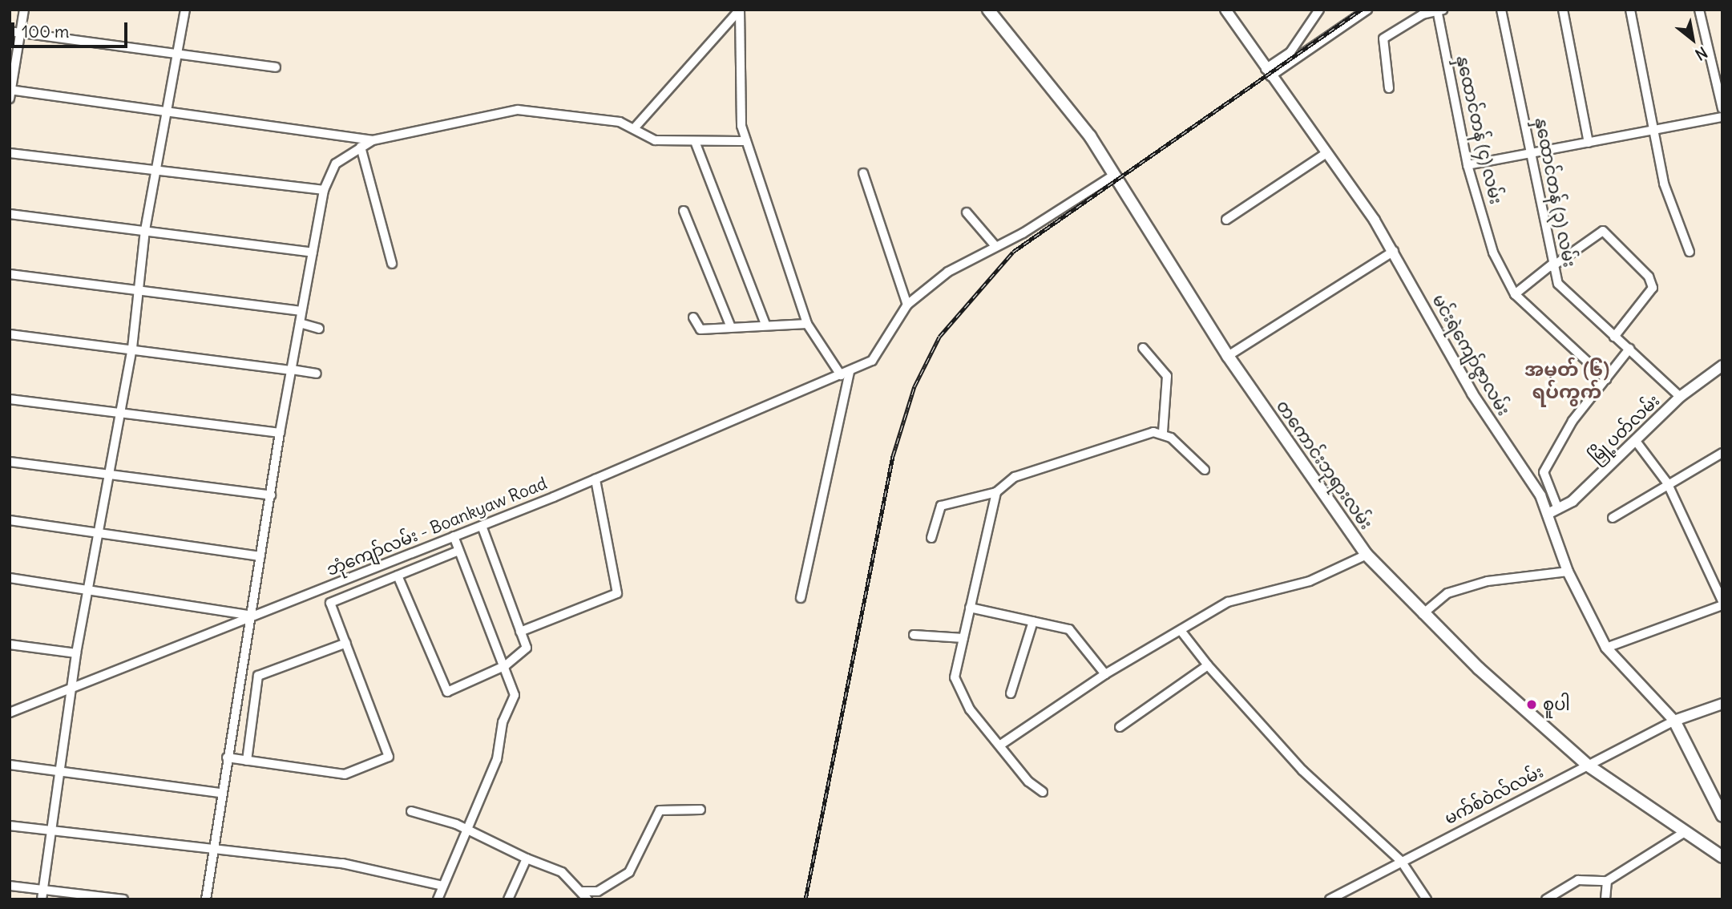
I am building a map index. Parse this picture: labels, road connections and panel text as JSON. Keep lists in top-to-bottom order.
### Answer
{
  "streets": {
    "main road": ["တကောင်းဘုရားလမ်း"],
    "street": [
      "နှထောင်တန် (၄) လမ်း",
      "နှထောင်တန် (၃) လမ်း",
      "မင်းရဲကျော်ဇွာလမ်း",
      "မြို့ပတ်လမ်း",
      "ဘုံကျော်လမ်း - Boankyaw Road",
      "မက်စ်ဝဲလ်လမ်း"
    ]
  },
  "crossings": [
    ["နှထောင်တန် (၃) လမ်း", "မြို့ပတ်လမ်း"],
    ["မင်းရဲကျော်ဇွာလမ်း", "မြို့ပတ်လမ်း"],
    ["မင်းရဲကျော်ဇွာလမ်း", "မက်စ်ဝဲလ်လမ်း"],
    ["တကောင်းဘုရားလမ်း", "မက်စ်ဝဲလ်လမ်း"]
  ],
  "districts": ["အမှတ် (၆) ရပ်ကွက်"],
  "places": ["စူပါ"],
  "scale_bar": "100 m",
  "north": "bottom right"
}
